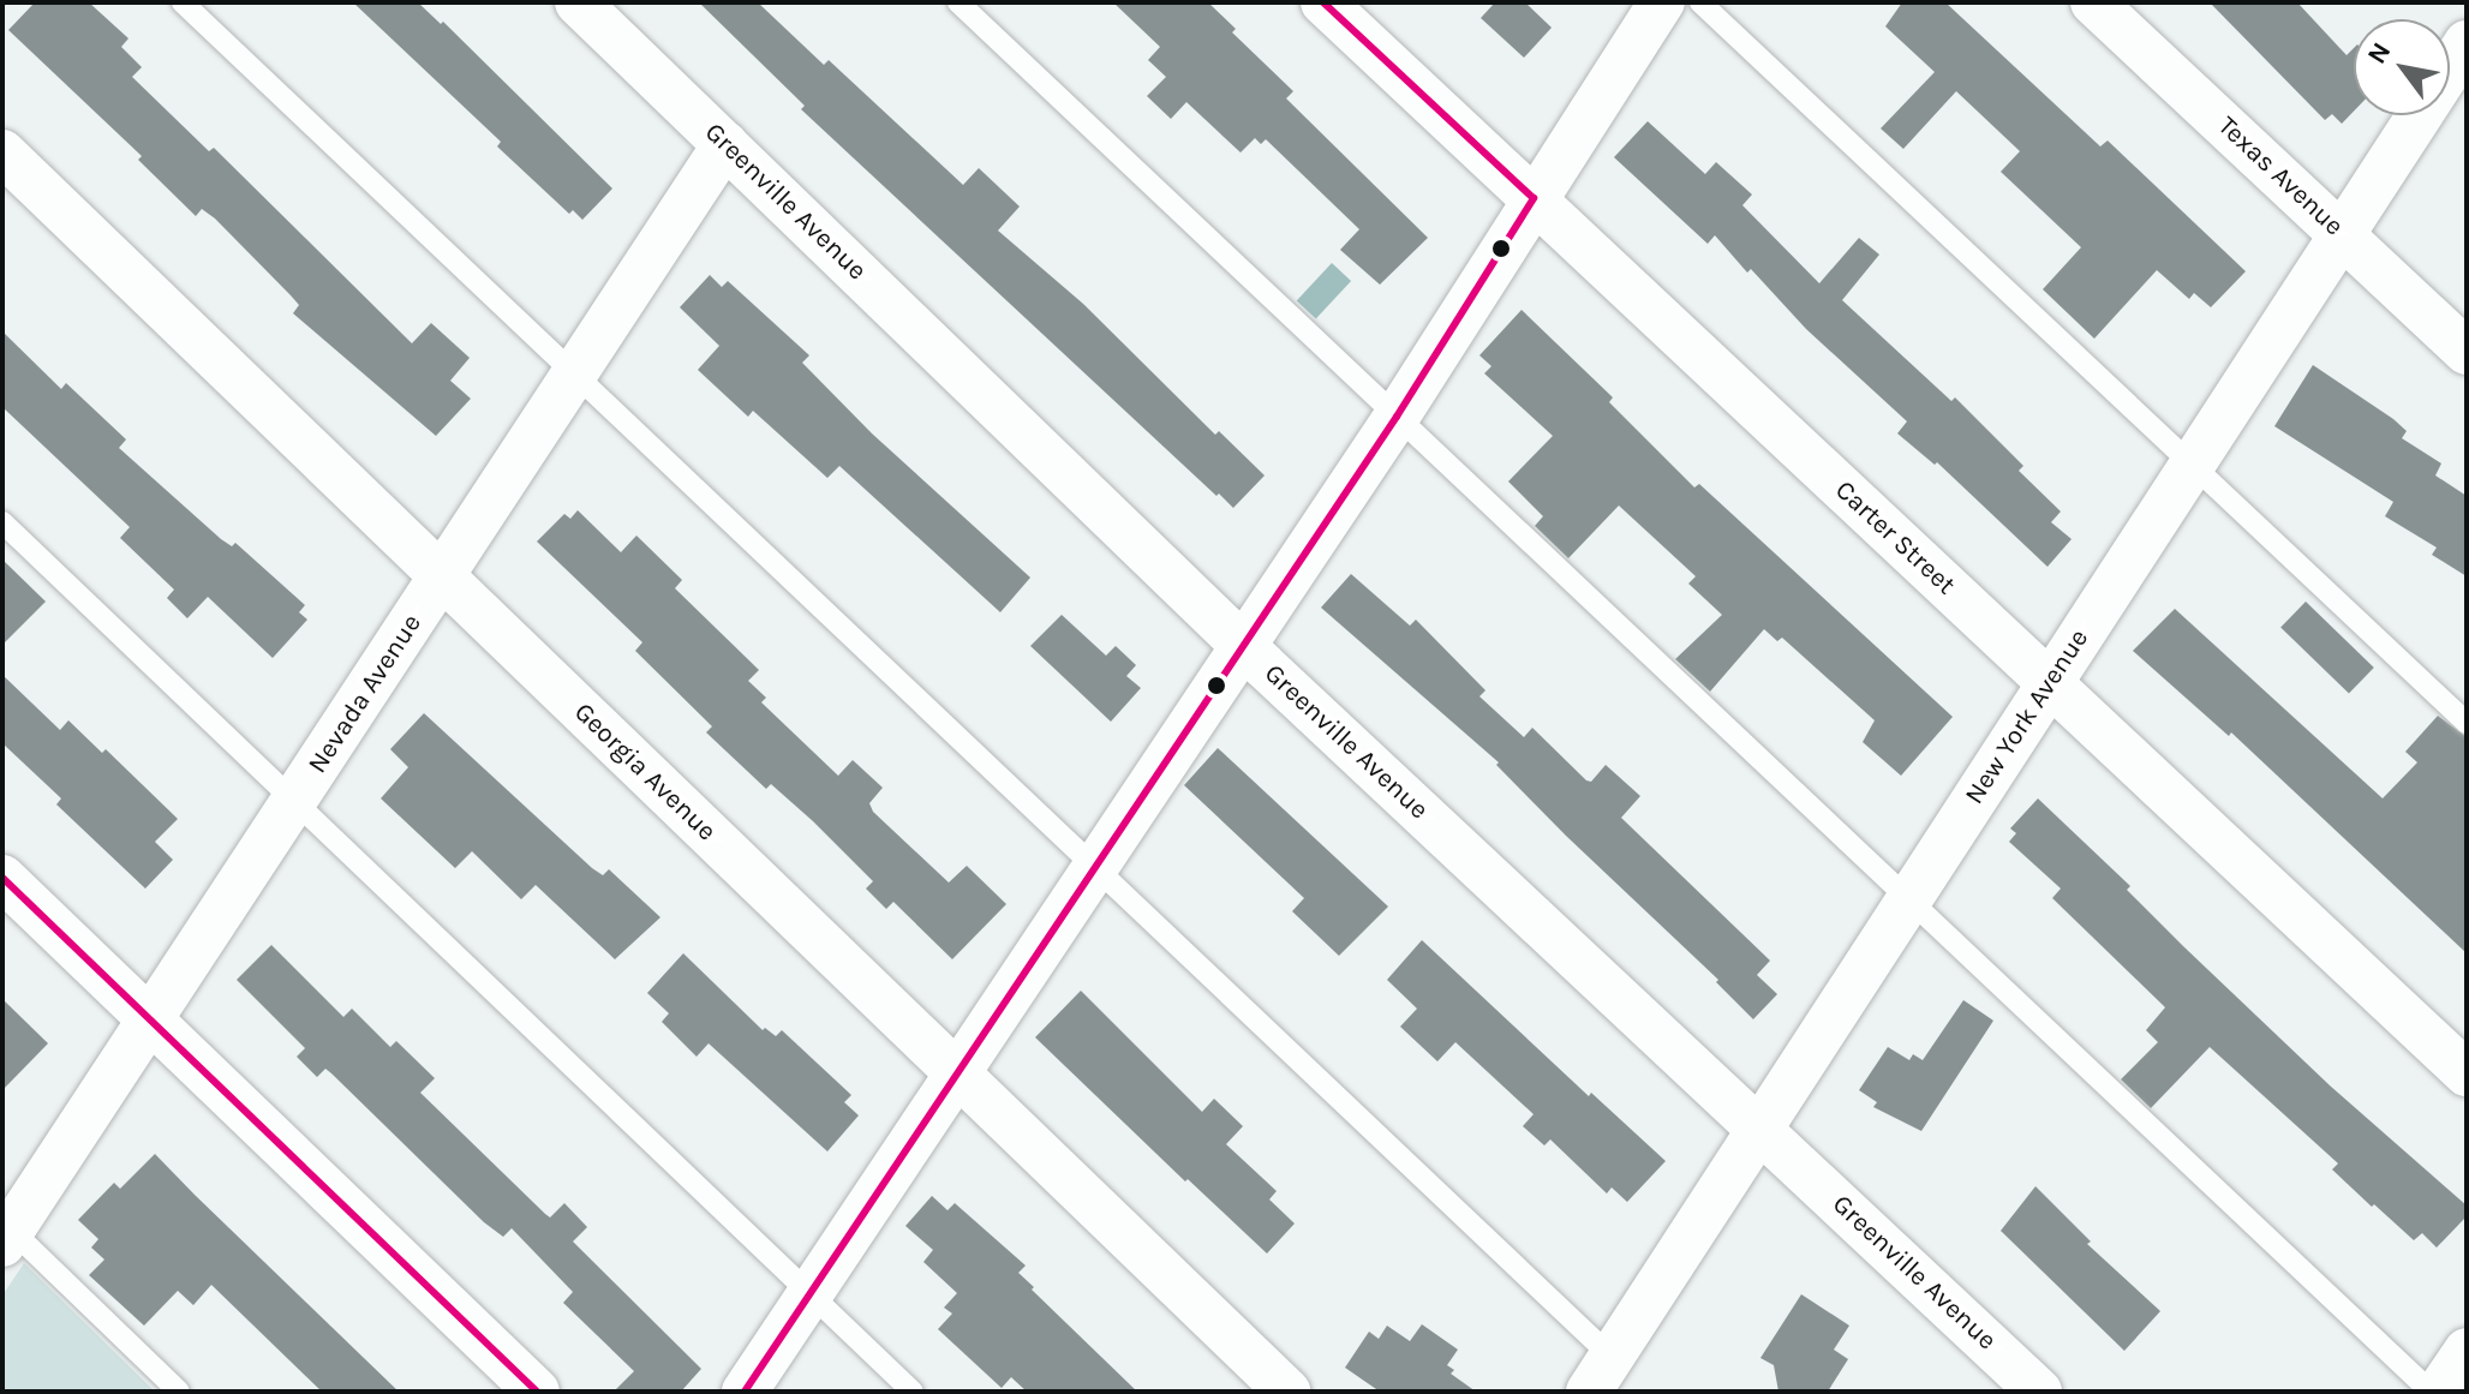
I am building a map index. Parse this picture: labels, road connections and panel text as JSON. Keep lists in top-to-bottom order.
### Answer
{
  "streets": {
    "street": [
      "Texas Avenue",
      "Greenville Avenue",
      "Carter Street",
      "Nevada Avenue",
      "New York Avenue",
      "Georgia Avenue"
    ]
  },
  "crossings": [
    ["Texas Avenue", "New York Avenue"],
    ["Greenville Avenue", "Nevada Avenue"],
    ["Greenville Avenue", "New York Avenue"],
    ["Carter Street", "New York Avenue"],
    ["Nevada Avenue", "Georgia Avenue"]
  ],
  "north": "top left"
}
